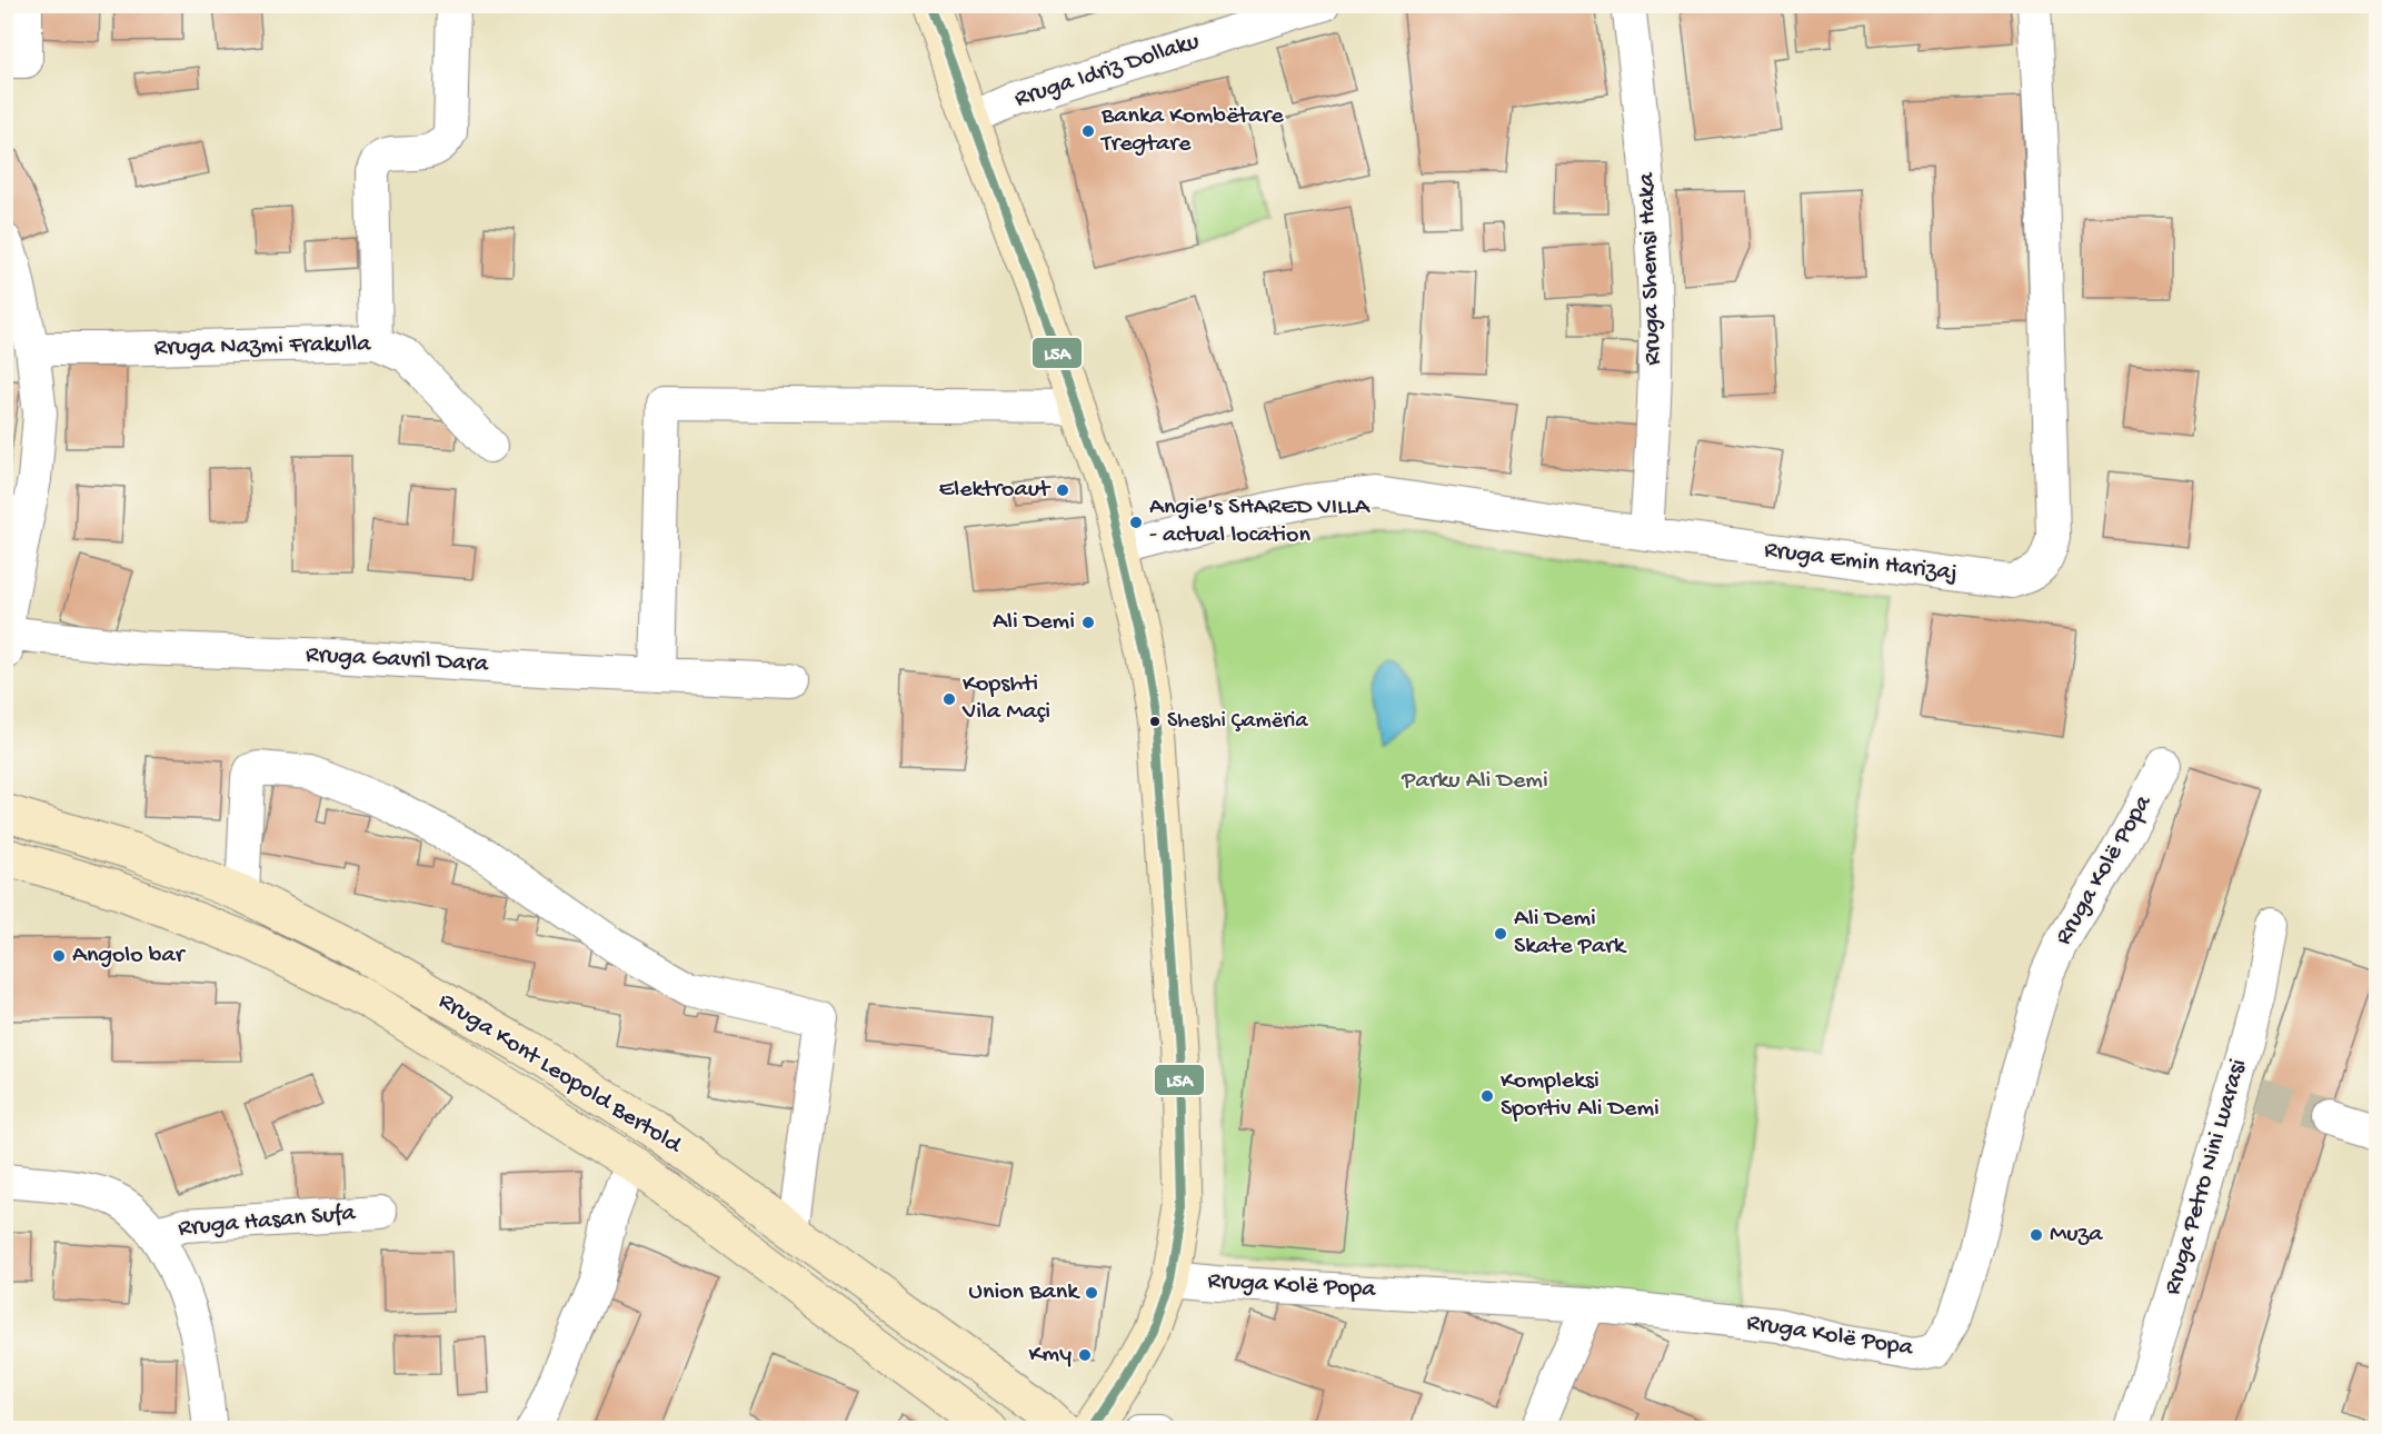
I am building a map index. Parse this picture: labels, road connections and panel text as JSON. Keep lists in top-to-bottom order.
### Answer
{
  "streets": {
    "main road": ["Rruga Kont Leopold Bertold"],
    "street": [
      "Rruga Idriz Dollaku",
      "Rruga Shemsi Haka",
      "Rruga Nazmi Frakulla",
      "Rruga Emin Harizaj",
      "Rruga Gavril Dara",
      "Rruga Kolë Popa",
      "Rruga Petro Nini Luarasi",
      "Rruga Hasan Sufa"
    ]
  },
  "crossings": [
    ["Rruga Shemsi Haka", "Rruga Emin Harizaj"]
  ],
  "parks": ["Parku Ali Demi"],
  "places": [
    "Banka Kombëtare Tregtare",
    "Elektroaut",
    "Angie's SHARED VILLA - actual location",
    "Ali Demi",
    "Kopshti Vila Maçi",
    "Sheshi Çamëria",
    "Ali Demi Skate Park",
    "Angolo bar",
    "Kompleksi Sportiv Ali Demi",
    "Muza",
    "Union Bank",
    "Kmy"
  ],
  "lines": ["transit line L5A"]
}
